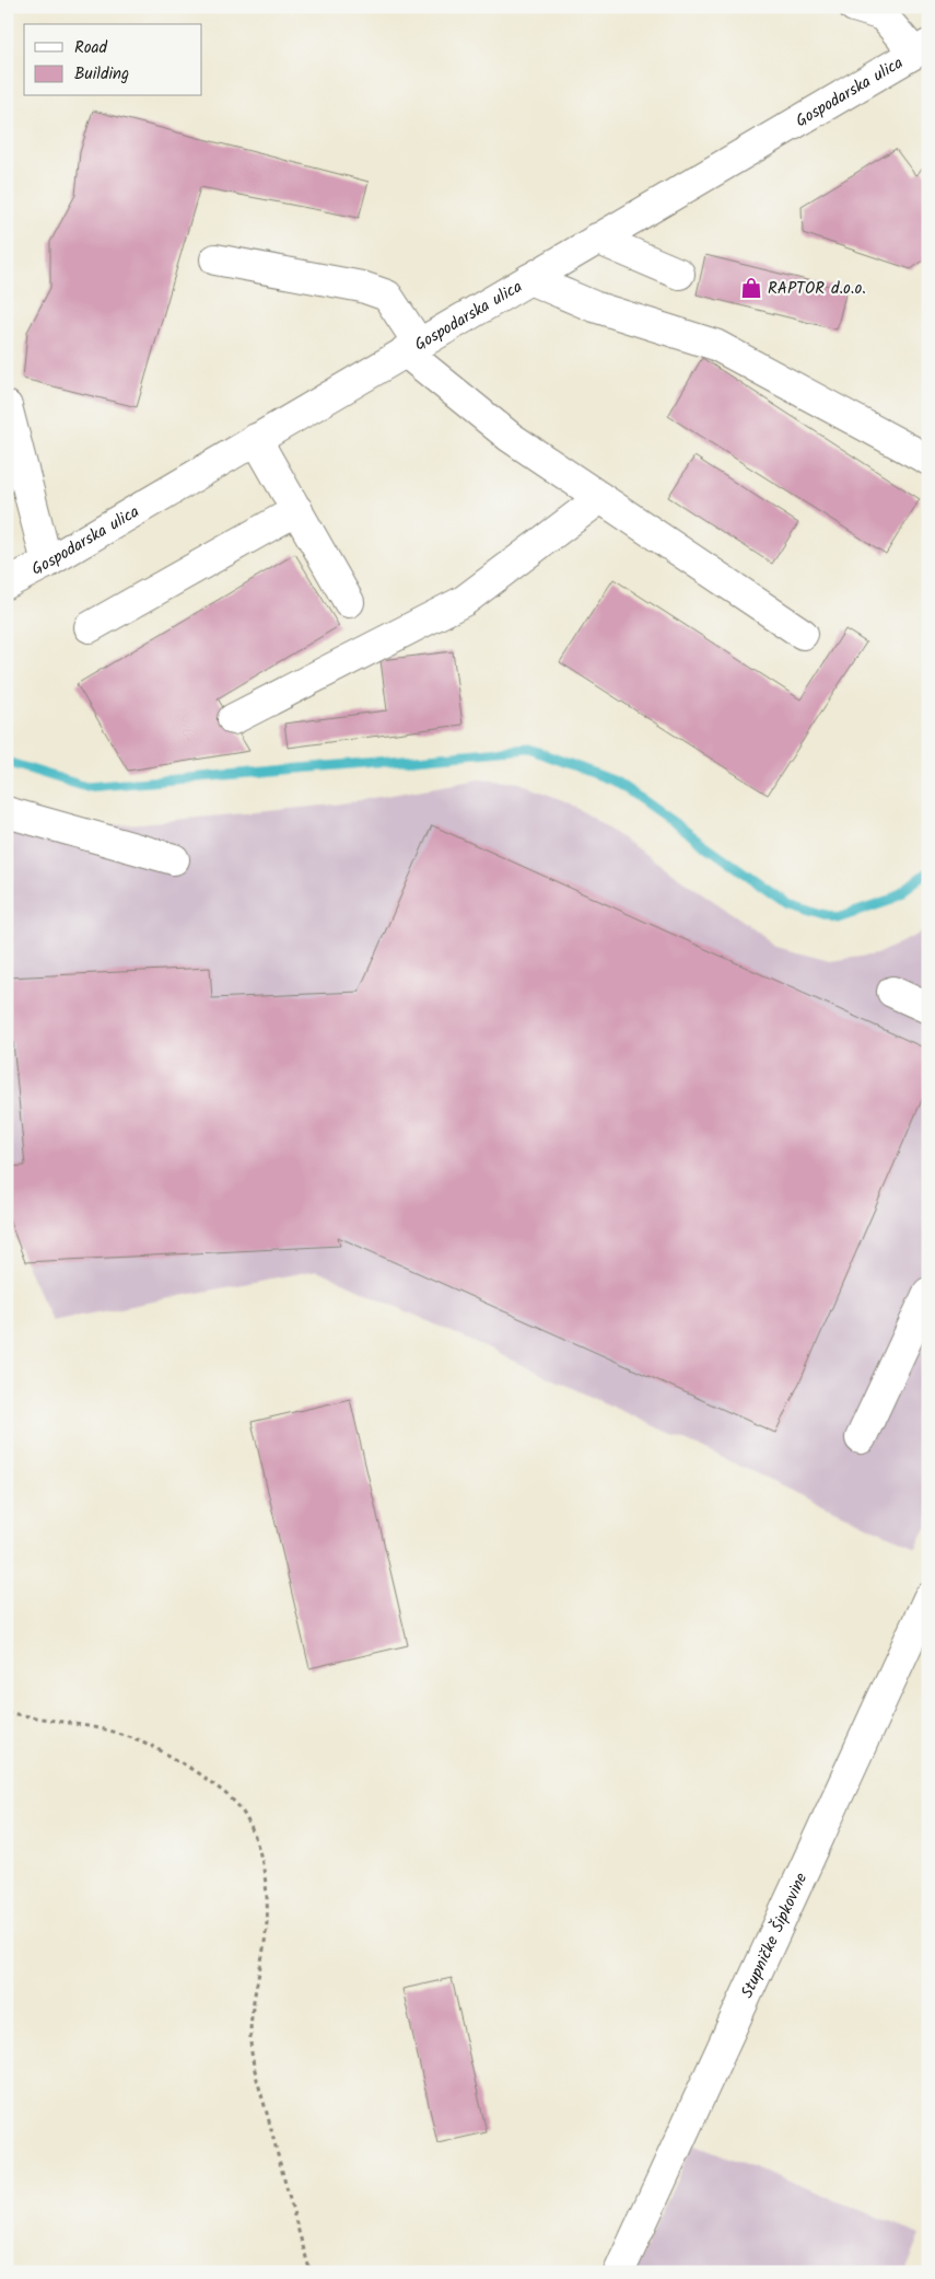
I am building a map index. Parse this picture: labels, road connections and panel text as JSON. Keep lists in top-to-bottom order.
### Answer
{
  "streets": {
    "street": ["Gospodarska ulica", "Stupničke Šipkovine"]
  },
  "places": {
    "shop": ["RAPTOR d.o.o."]
  },
  "legend": ["Road", "Building"]
}
